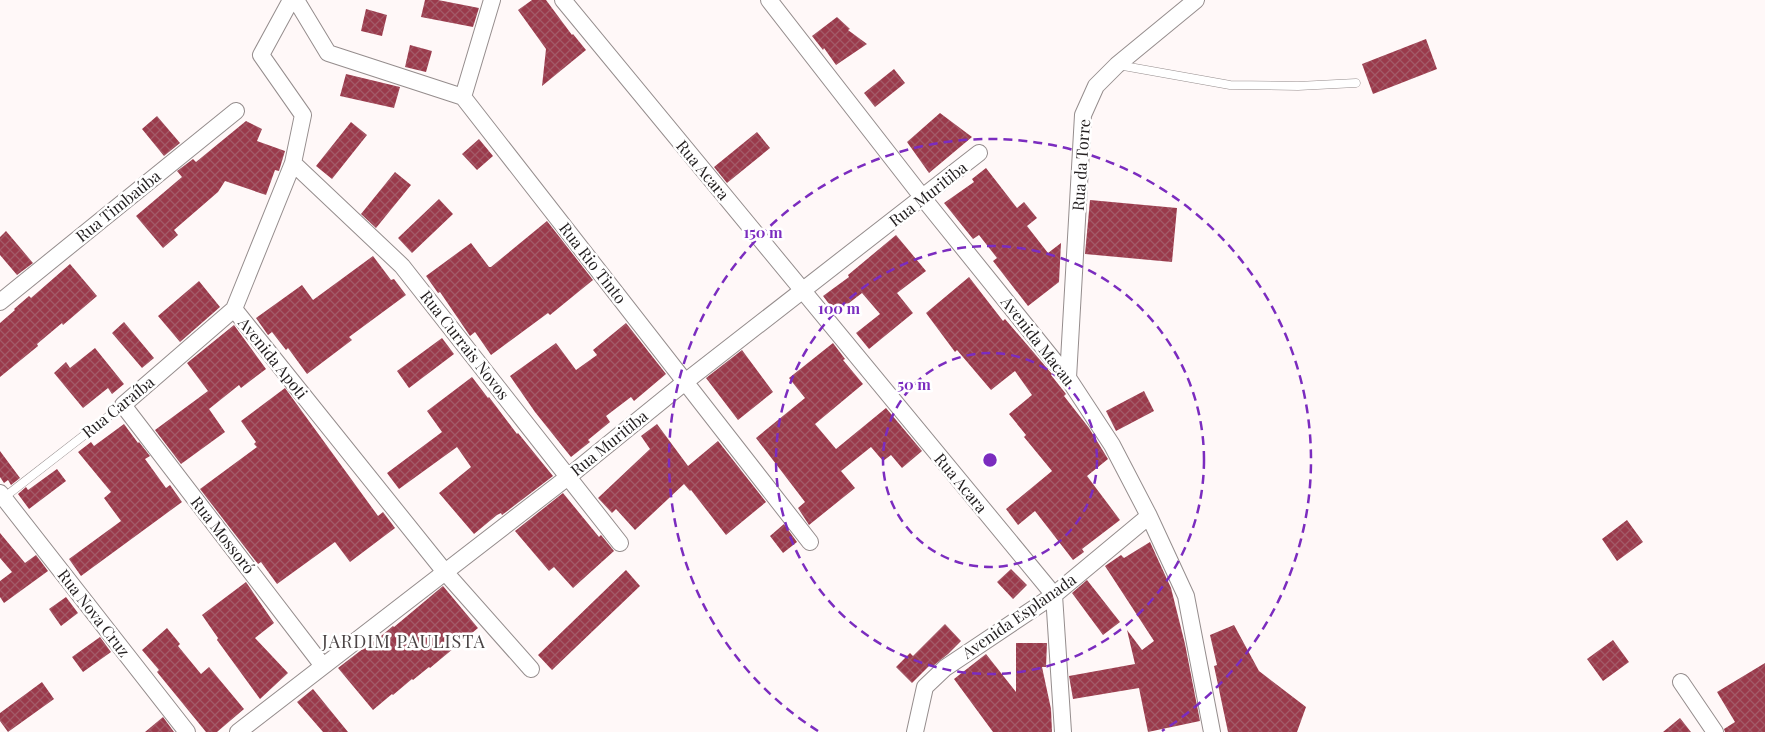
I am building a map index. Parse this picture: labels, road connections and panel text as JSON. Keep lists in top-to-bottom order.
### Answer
{
  "streets": {
    "street": [
      "Rua da Torre",
      "Rua Acara",
      "Rua Muritiba",
      "Rua Timbaúba",
      "Rua Rio Tinto",
      "Avenida Macau",
      "Rua Currais Novos",
      "Avenida Apoti",
      "Rua Caraíba",
      "Rua Mossoró",
      "Rua Nova Cruz",
      "Avenida Esplanada"
    ]
  },
  "crossings": [
    ["Rua da Torre", "Avenida Macau"],
    ["Rua Acara", "Rua Muritiba"],
    ["Rua Acara", "Avenida Esplanada"],
    ["Rua Muritiba", "Rua Rio Tinto"],
    ["Rua Muritiba", "Avenida Macau"],
    ["Rua Muritiba", "Rua Currais Novos"],
    ["Rua Muritiba", "Avenida Apoti"],
    ["Rua Muritiba", "Rua Mossoró"],
    ["Avenida Macau", "Avenida Esplanada"],
    ["Rua Currais Novos", "Avenida Apoti"],
    ["Avenida Apoti", "Rua Caraíba"],
    ["Rua Caraíba", "Rua Mossoró"],
    ["Rua Caraíba", "Rua Nova Cruz"]
  ],
  "districts": ["JARDIM PAULISTA"],
  "rings": ["150 m", "100 m", "50 m"]
}
